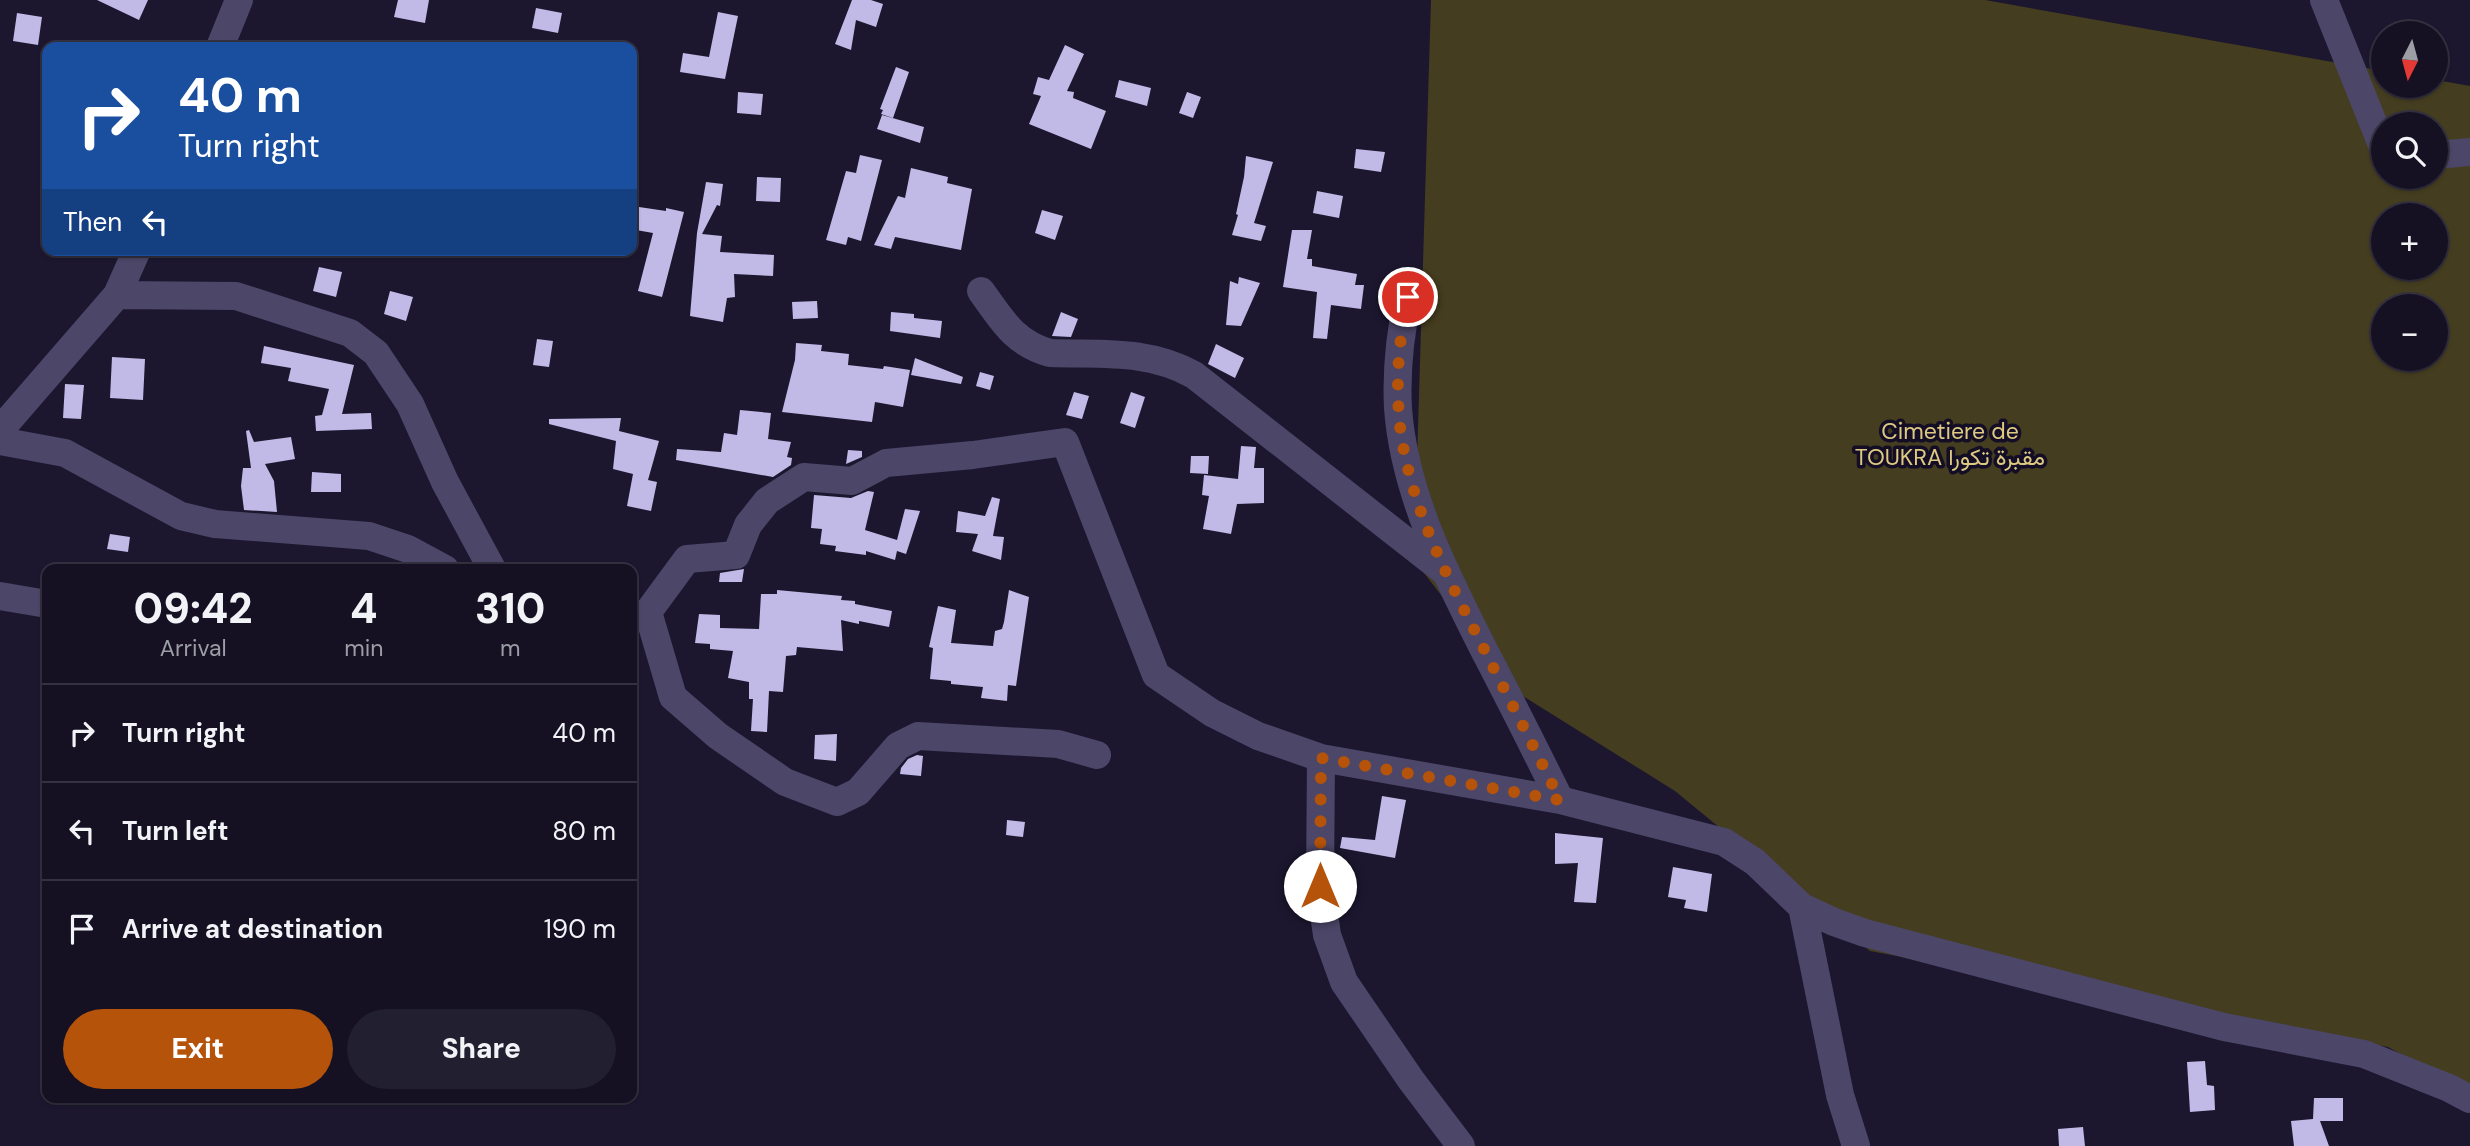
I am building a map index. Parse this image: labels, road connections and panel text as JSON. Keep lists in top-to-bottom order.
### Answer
{
  "parks": ["Cimetiere de TOUKRA مقبرة تكورا"],
  "north": "bottom",
  "page": {
    "map_buttons": ["+", "−"],
    "turn": ["40 m", "Turn right"],
    "then": "Then",
    "eta": [
      "09:42",
      "Arrival",
      "4",
      "min",
      "310",
      "m"
    ],
    "list": [
      {
        "name": "Turn right",
        "value": "40 m"
      },
      {
        "name": "Turn left",
        "value": "80 m"
      },
      {
        "name": "Arrive at destination",
        "value": "190 m"
      }
    ],
    "buttons": ["Exit", "Share"]
  }
}
